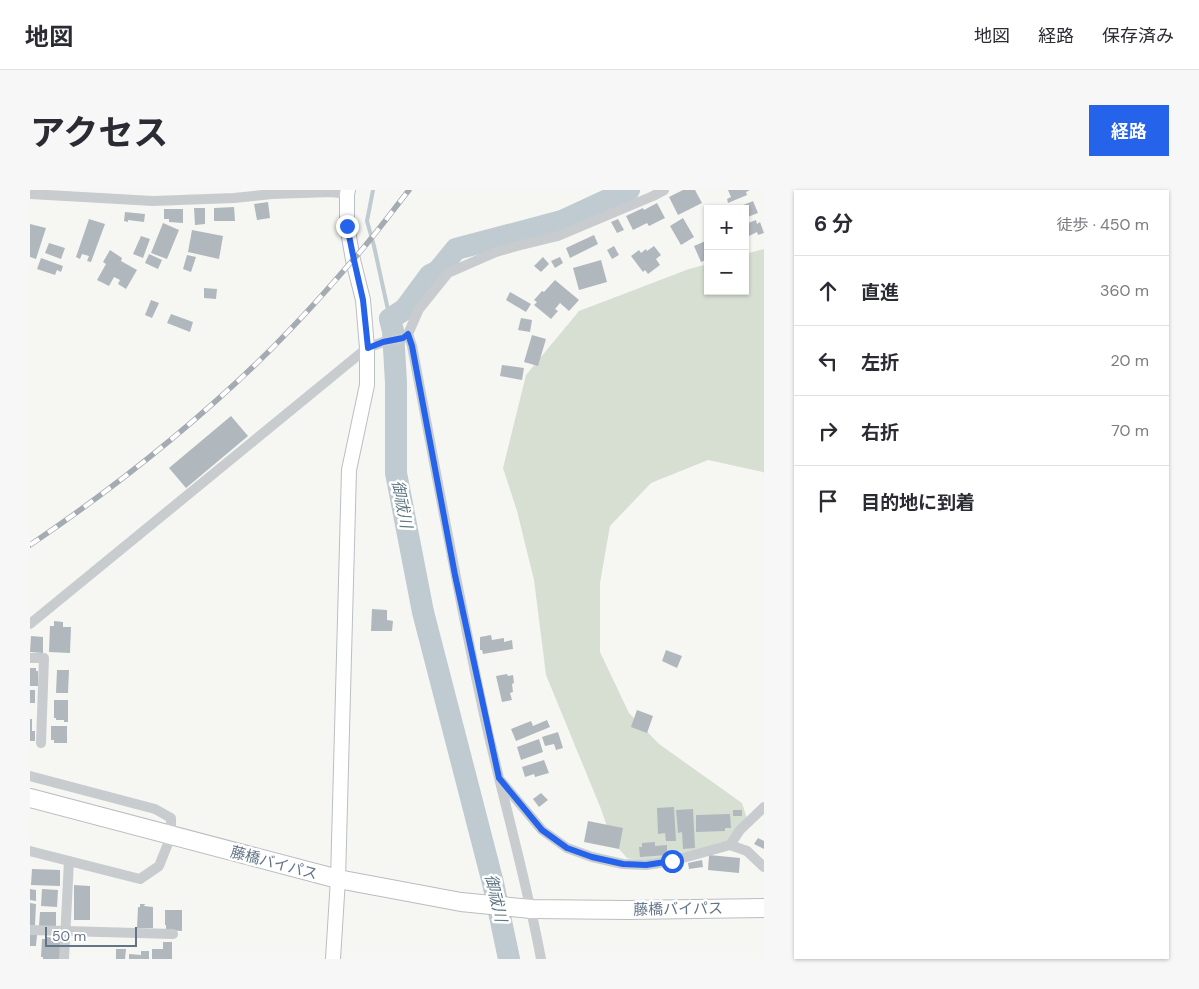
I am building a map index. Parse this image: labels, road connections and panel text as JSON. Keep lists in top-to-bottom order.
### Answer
{
  "streets": {
    "highway": ["藤橋バイパス"]
  },
  "water": ["御祓川"],
  "scale_bar": "50 m",
  "page": {
    "header": "地図",
    "nav": ["地図", "経路", "保存済み"],
    "title": "アクセス",
    "buttons": "経路",
    "heading": ["6 分", "徒歩 · 450 m"],
    "map_buttons": ["+", "−"],
    "list": [
      ["直進", "360 m"],
      ["左折", "20 m"],
      ["右折", "70 m"],
      "目的地に到着"
    ],
    "scale": "50 m"
  }
}
